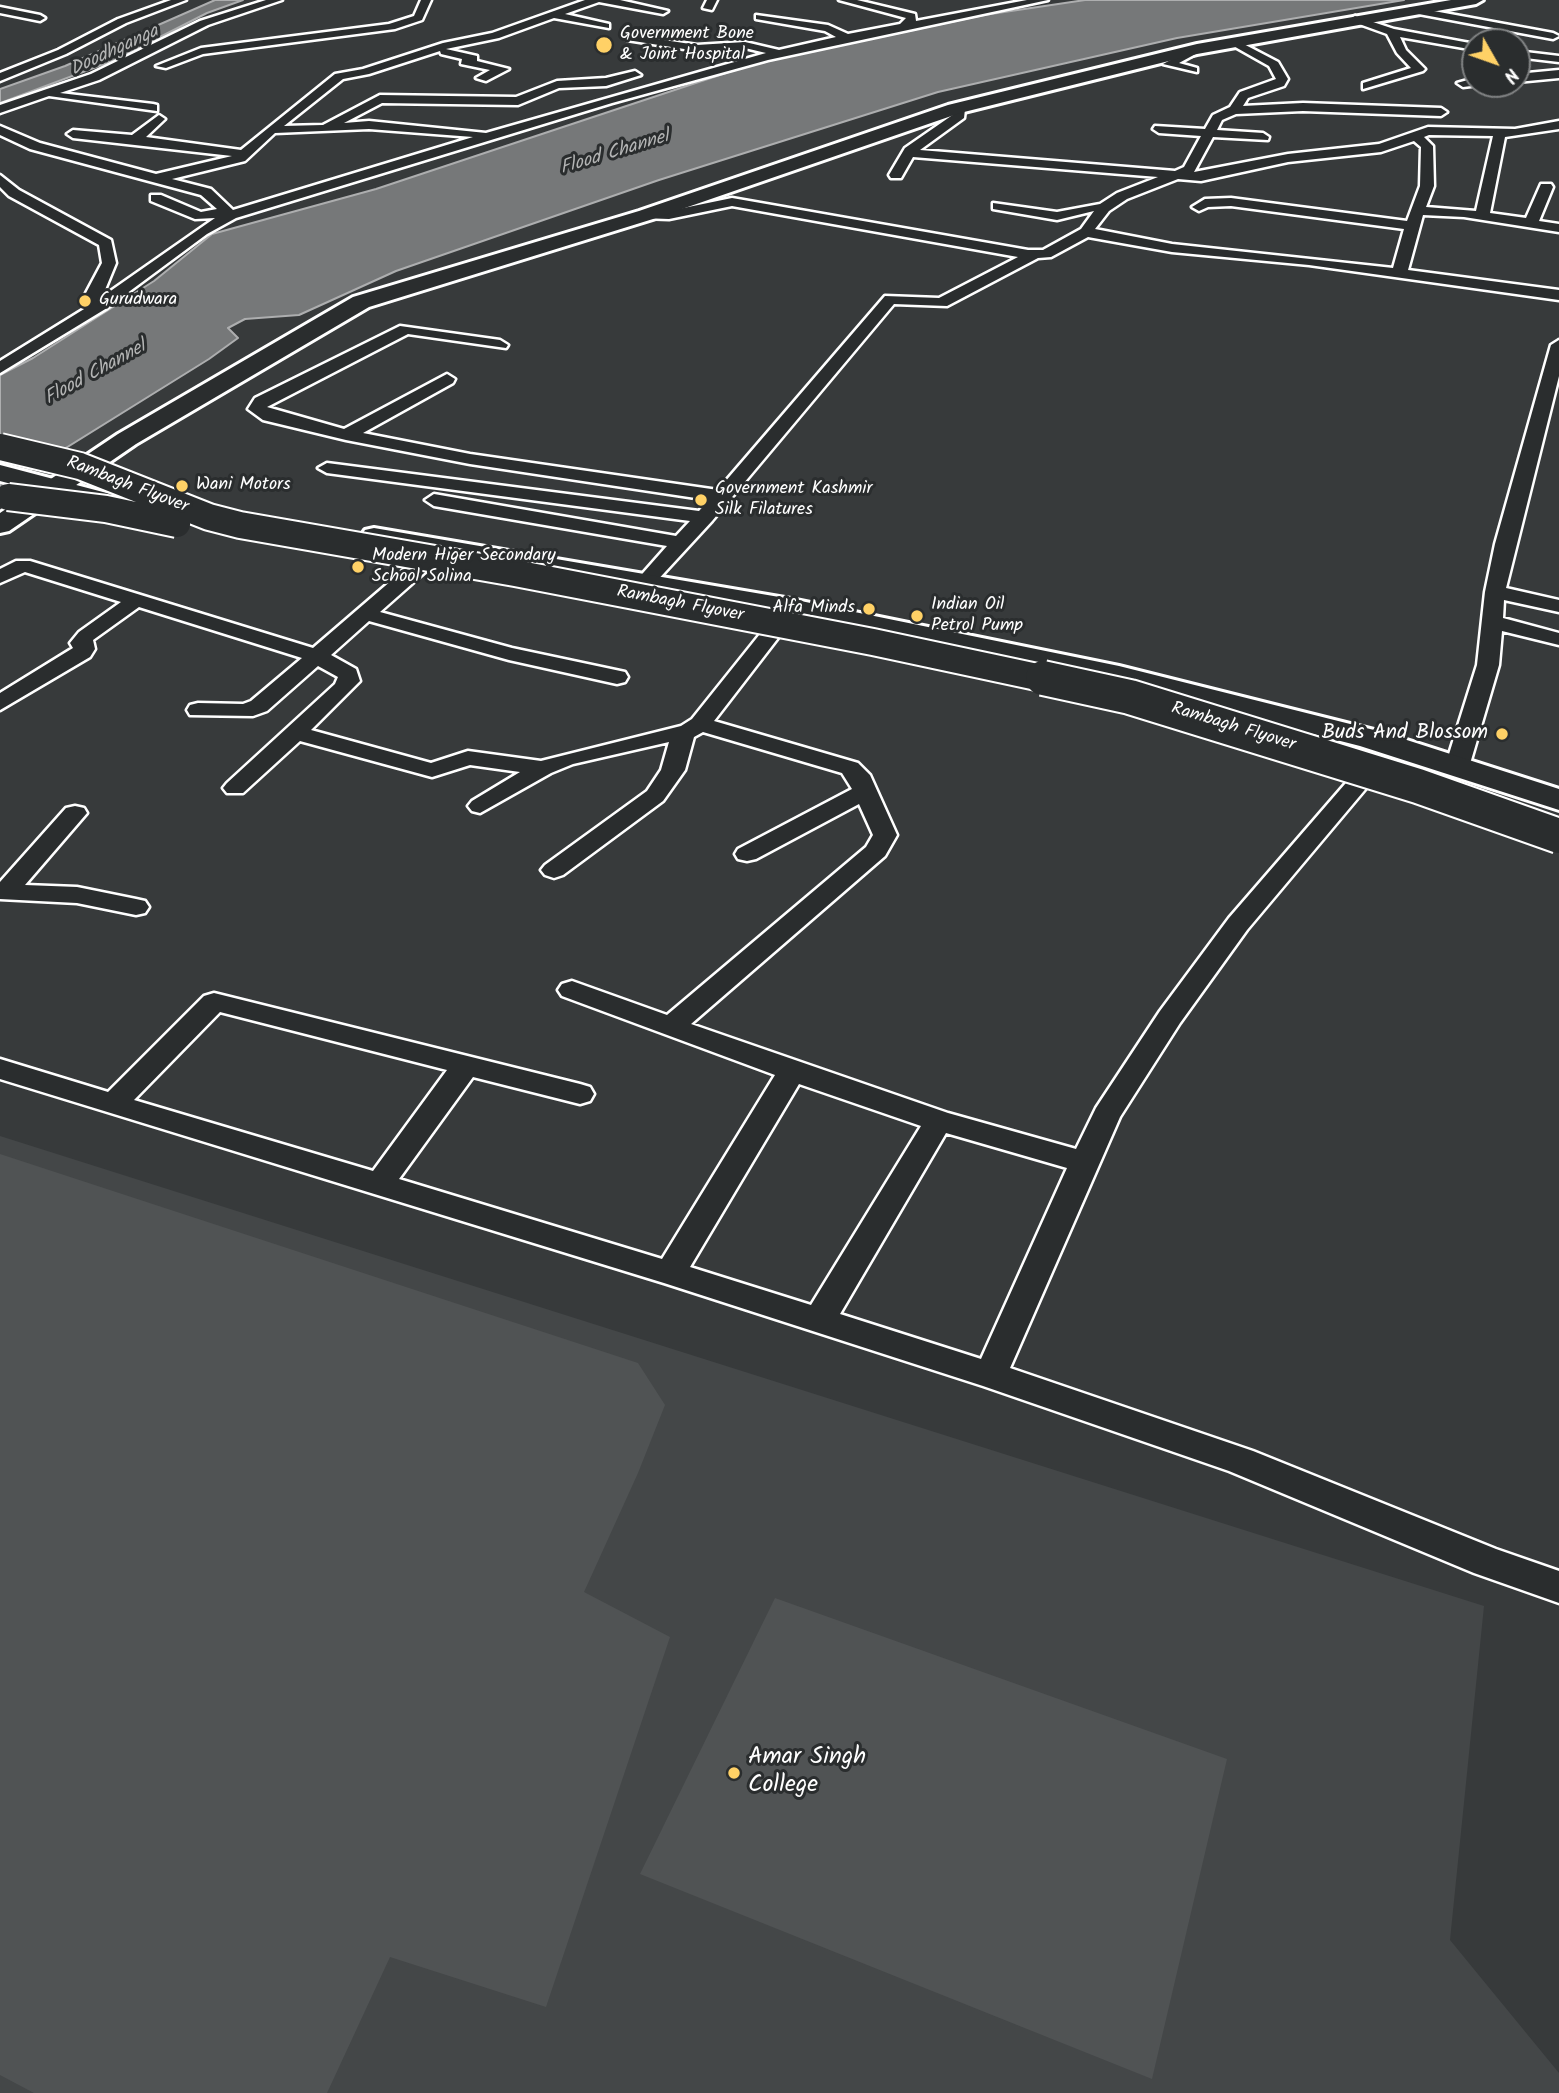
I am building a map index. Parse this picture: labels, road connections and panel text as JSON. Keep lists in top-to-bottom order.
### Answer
{
  "streets": {
    "main road": ["Rambagh Flyover"]
  },
  "water": ["Doodhganga", "Flood Channel"],
  "places": [
    "Government Bone & Joint Hospital",
    "Gurudwara",
    "Wani Motors",
    "Government Kashmir Silk Filatures",
    "Modern Higer Secondary School Solina",
    "Alfa Minds",
    "Indian Oil Petrol Pump",
    "Buds And Blossom",
    "Amar Singh College"
  ],
  "north": "bottom right"
}
